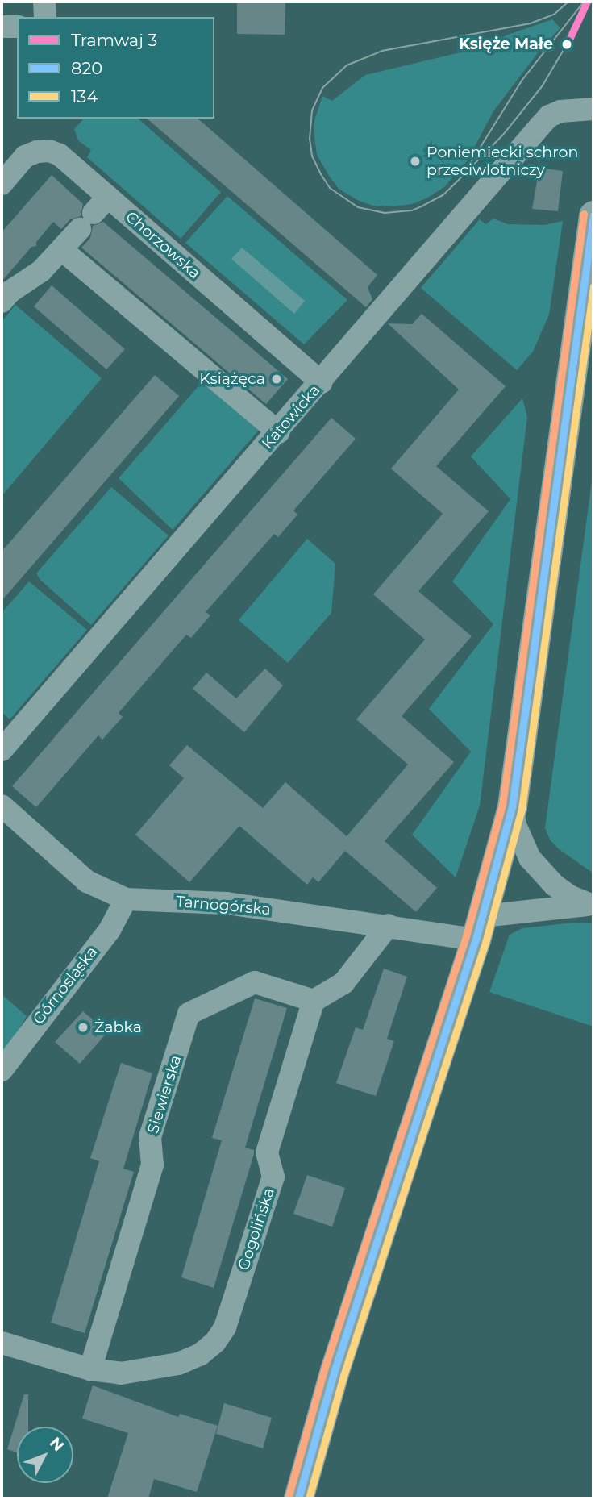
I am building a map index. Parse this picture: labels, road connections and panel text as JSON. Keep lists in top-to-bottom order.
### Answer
{
  "streets": {
    "street": [
      "Chorzowska",
      "Katowicka",
      "Tarnogórska",
      "Górnośląska",
      "Siewierska",
      "Gogolińska"
    ]
  },
  "crossings": [
    ["Chorzowska", "Katowicka"],
    ["Tarnogórska", "Górnośląska"],
    ["Siewierska", "Gogolińska"]
  ],
  "places": [
    "Księże Małe",
    "Poniemiecki schron przeciwlotniczy",
    "Książęca",
    "Żabka"
  ],
  "lines": ["tram line 3", "transit line 820", "transit line 134"],
  "legend": ["Tramwaj 3", "820", "134"],
  "north": "top right"
}
